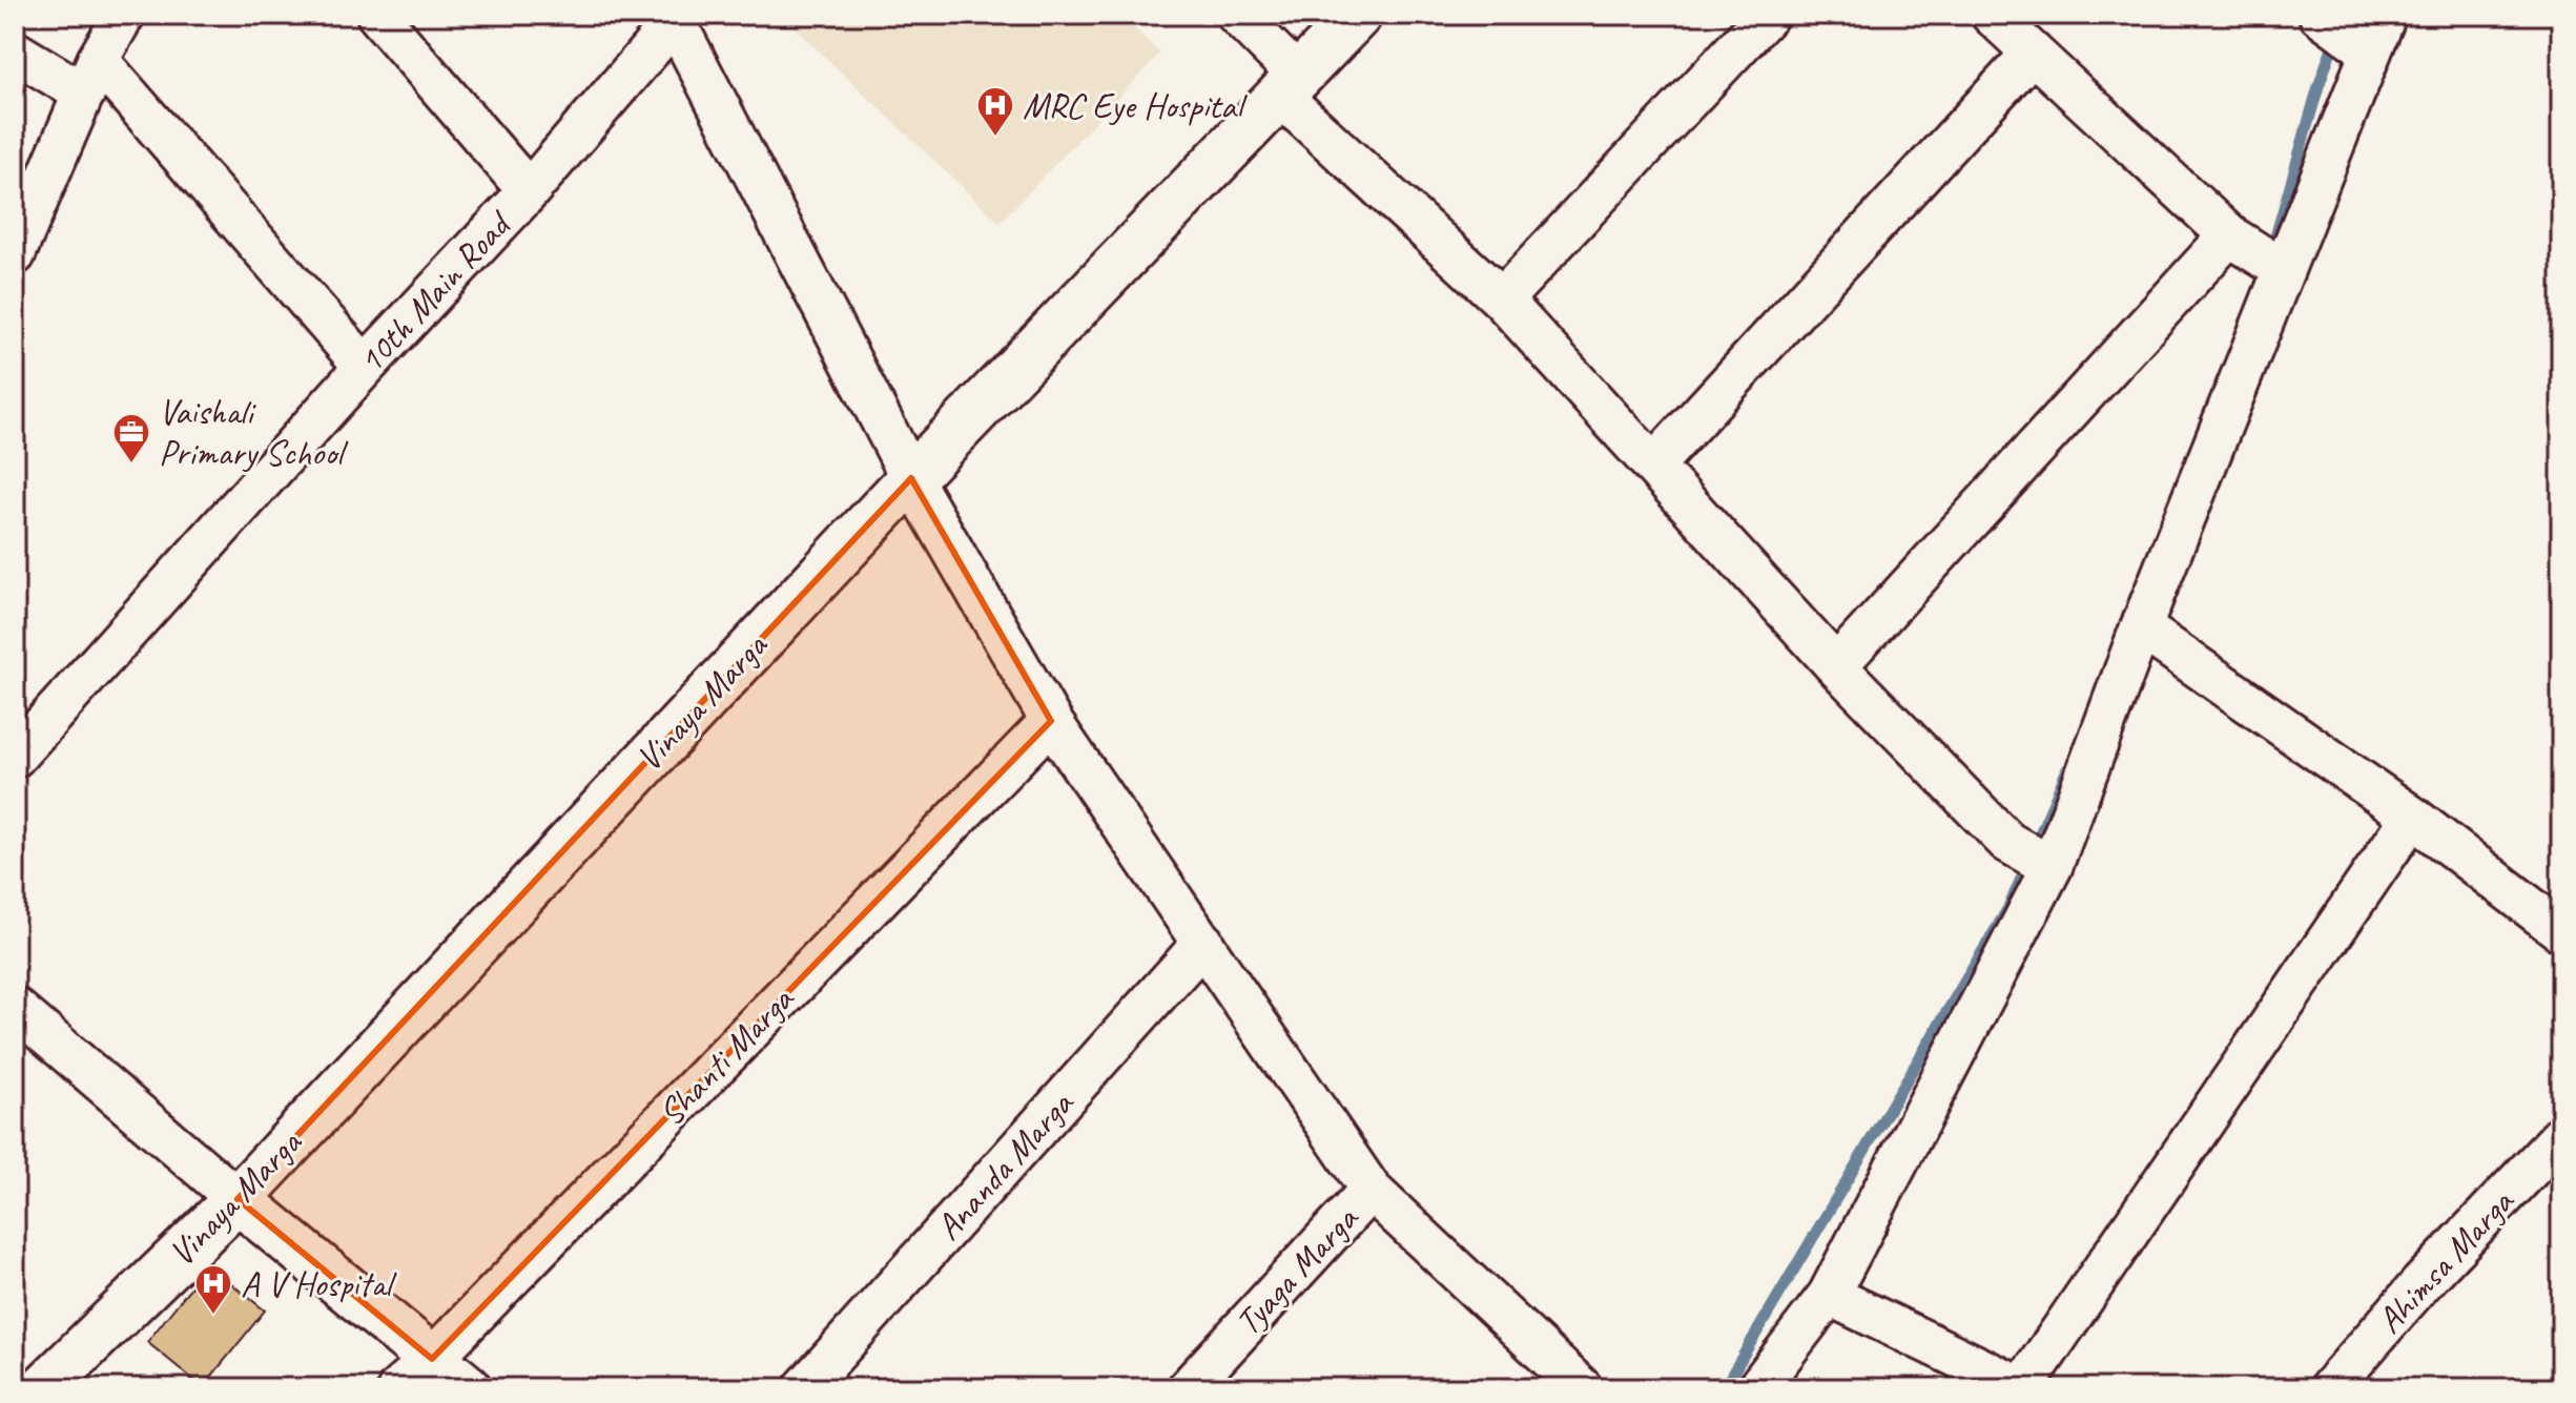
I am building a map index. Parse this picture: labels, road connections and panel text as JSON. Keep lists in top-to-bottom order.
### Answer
{
  "streets": {
    "street": [
      "10th Main Road",
      "Vinaya Marga",
      "Shanti Marga",
      "Ananda Marga",
      "Ahimsa Marga",
      "Tyaga Marga"
    ]
  },
  "places": {
    "hospital": ["MRC Eye Hospital", "A V Hospital"],
    "office": ["Vaishali Primary School"]
  }
}
